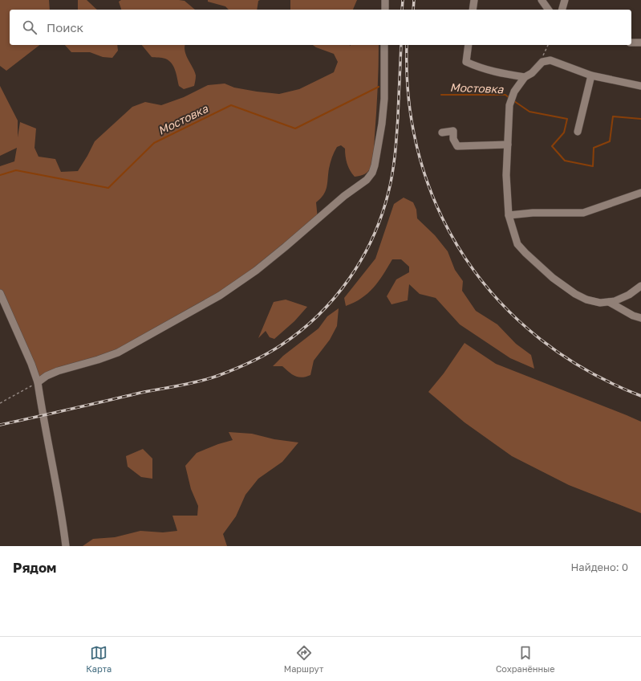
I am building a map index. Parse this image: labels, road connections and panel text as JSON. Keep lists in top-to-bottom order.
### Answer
{
  "water": ["Мостовка"],
  "page": {
    "search": "Поиск",
    "heading": ["Рядом", "Найдено: 0"],
    "nav": ["Карта", "Маршрут", "Сохранённые"]
  }
}
